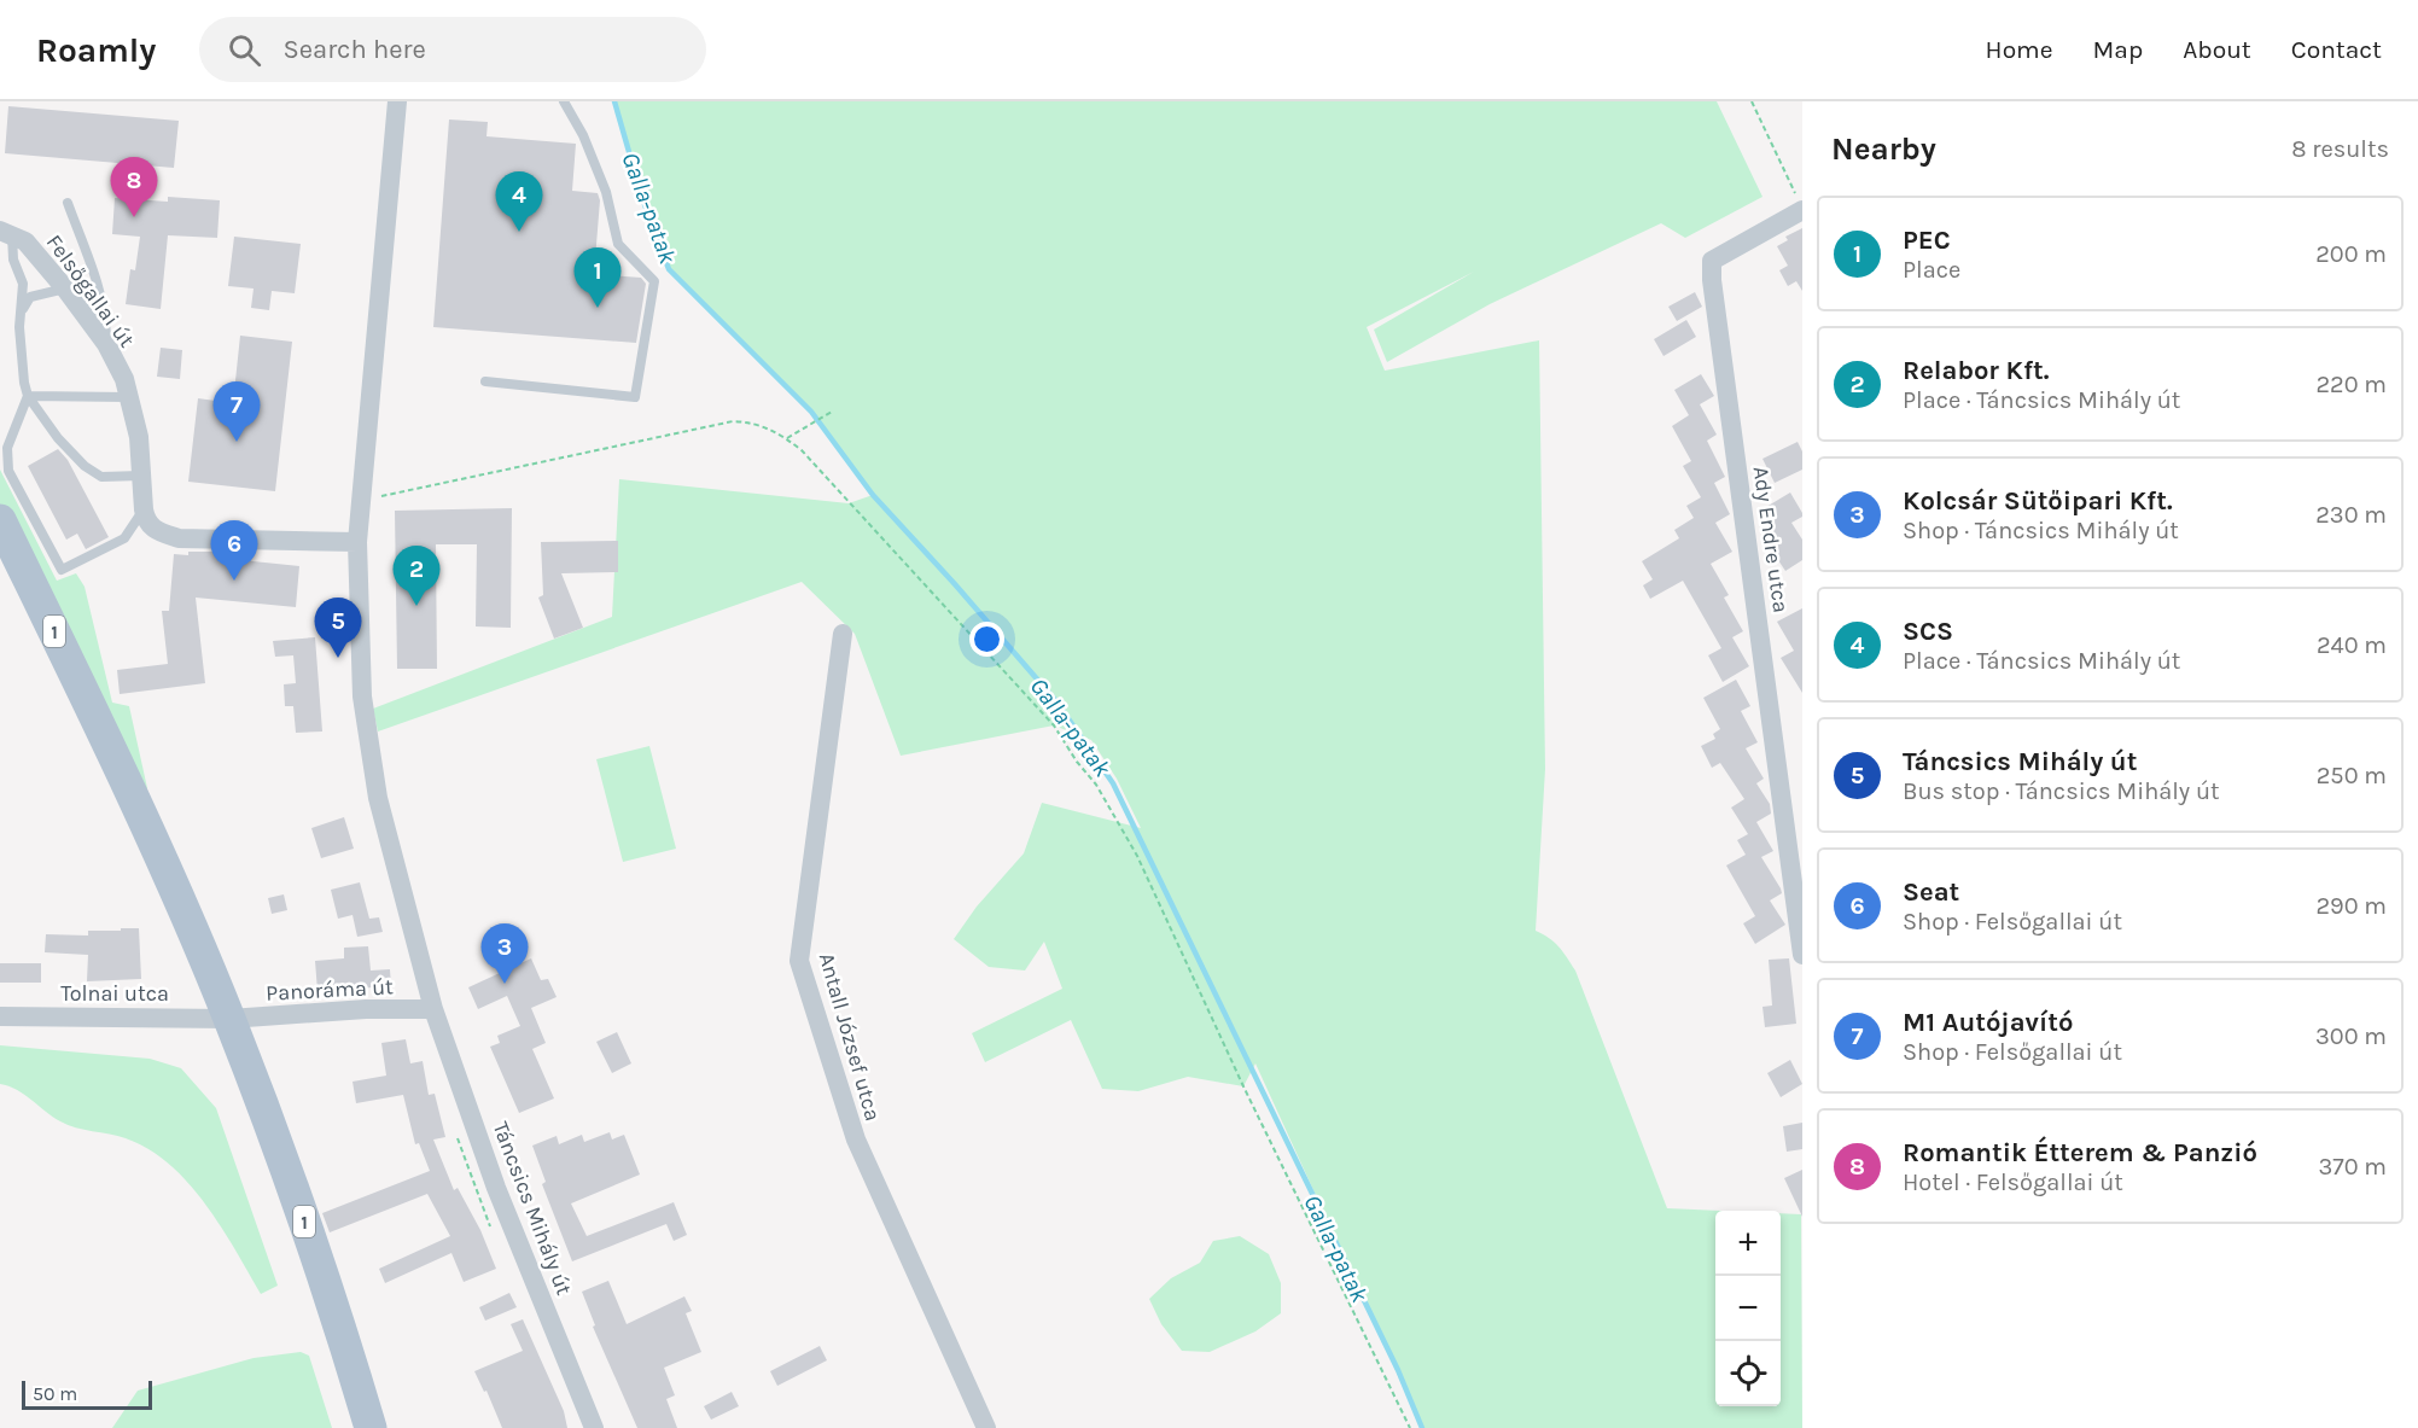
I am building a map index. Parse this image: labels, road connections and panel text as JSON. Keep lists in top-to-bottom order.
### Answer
{
  "streets": {
    "main road": ["1"],
    "street": [
      "Felsőgallai út",
      "Ady Endre utca",
      "Panoráma út",
      "Tolnai utca",
      "Antall József utca",
      "Táncsics Mihály út"
    ]
  },
  "crossings": [
    ["1", "Panoráma út"],
    ["1", "Tolnai utca"],
    ["Panoráma út", "Tolnai utca"],
    ["Panoráma út", "Táncsics Mihály út"]
  ],
  "water": ["Galla-patak"],
  "scale_bar": "50 m",
  "page": {
    "header": "Roamly",
    "search": "Search here",
    "nav": [
      "Home",
      "Map",
      "About",
      "Contact"
    ],
    "heading": ["Nearby", "8 results"],
    "pins": [
      "8",
      "4",
      "1",
      "7",
      "6",
      "2",
      "5",
      "3"
    ],
    "list": [
      {
        "mark": "1",
        "name": "PEC",
        "note": "Place",
        "value": "200 m"
      },
      {
        "mark": "2",
        "name": "Relabor Kft.",
        "note": "Place · Táncsics Mihály út",
        "value": "220 m"
      },
      {
        "mark": "3",
        "name": "Kolcsár Sütőipari Kft.",
        "note": "Shop · Táncsics Mihály út",
        "value": "230 m"
      },
      {
        "mark": "4",
        "name": "SCS",
        "note": "Place · Táncsics Mihály út",
        "value": "240 m"
      },
      {
        "mark": "5",
        "name": "Táncsics Mihály út",
        "note": "Bus stop · Táncsics Mihály út",
        "value": "250 m"
      },
      {
        "mark": "6",
        "name": "Seat",
        "note": "Shop · Felsőgallai út",
        "value": "290 m"
      },
      {
        "mark": "7",
        "name": "M1 Autójavító",
        "note": "Shop · Felsőgallai út",
        "value": "300 m"
      },
      {
        "mark": "8",
        "name": "Romantik Étterem & Panzió",
        "note": "Hotel · Felsőgallai út",
        "value": "370 m"
      }
    ],
    "map_buttons": ["+", "−"],
    "scale": "50 m"
  }
}
